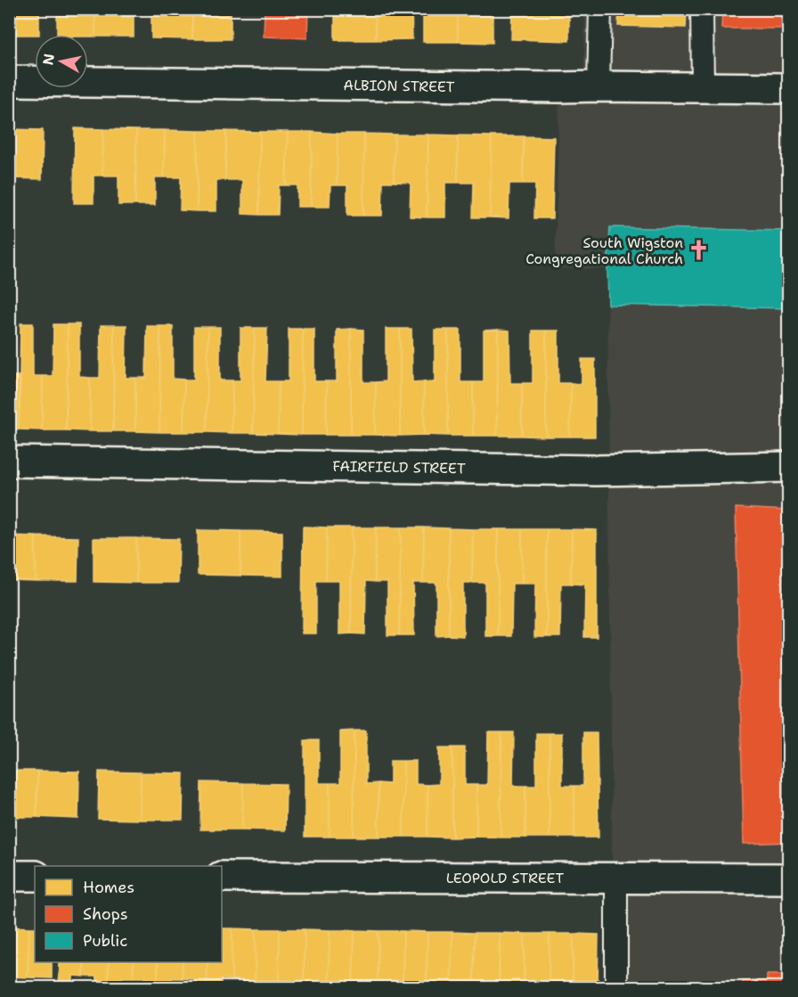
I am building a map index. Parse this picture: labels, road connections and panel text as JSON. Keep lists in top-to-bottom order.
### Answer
{
  "streets": {
    "street": ["ALBION STREET", "FAIRFIELD STREET", "LEOPOLD STREET"]
  },
  "places": {
    "church": ["South Wigston Congregational Church"]
  },
  "legend": ["Homes", "Shops", "Public"],
  "north": "left"
}
